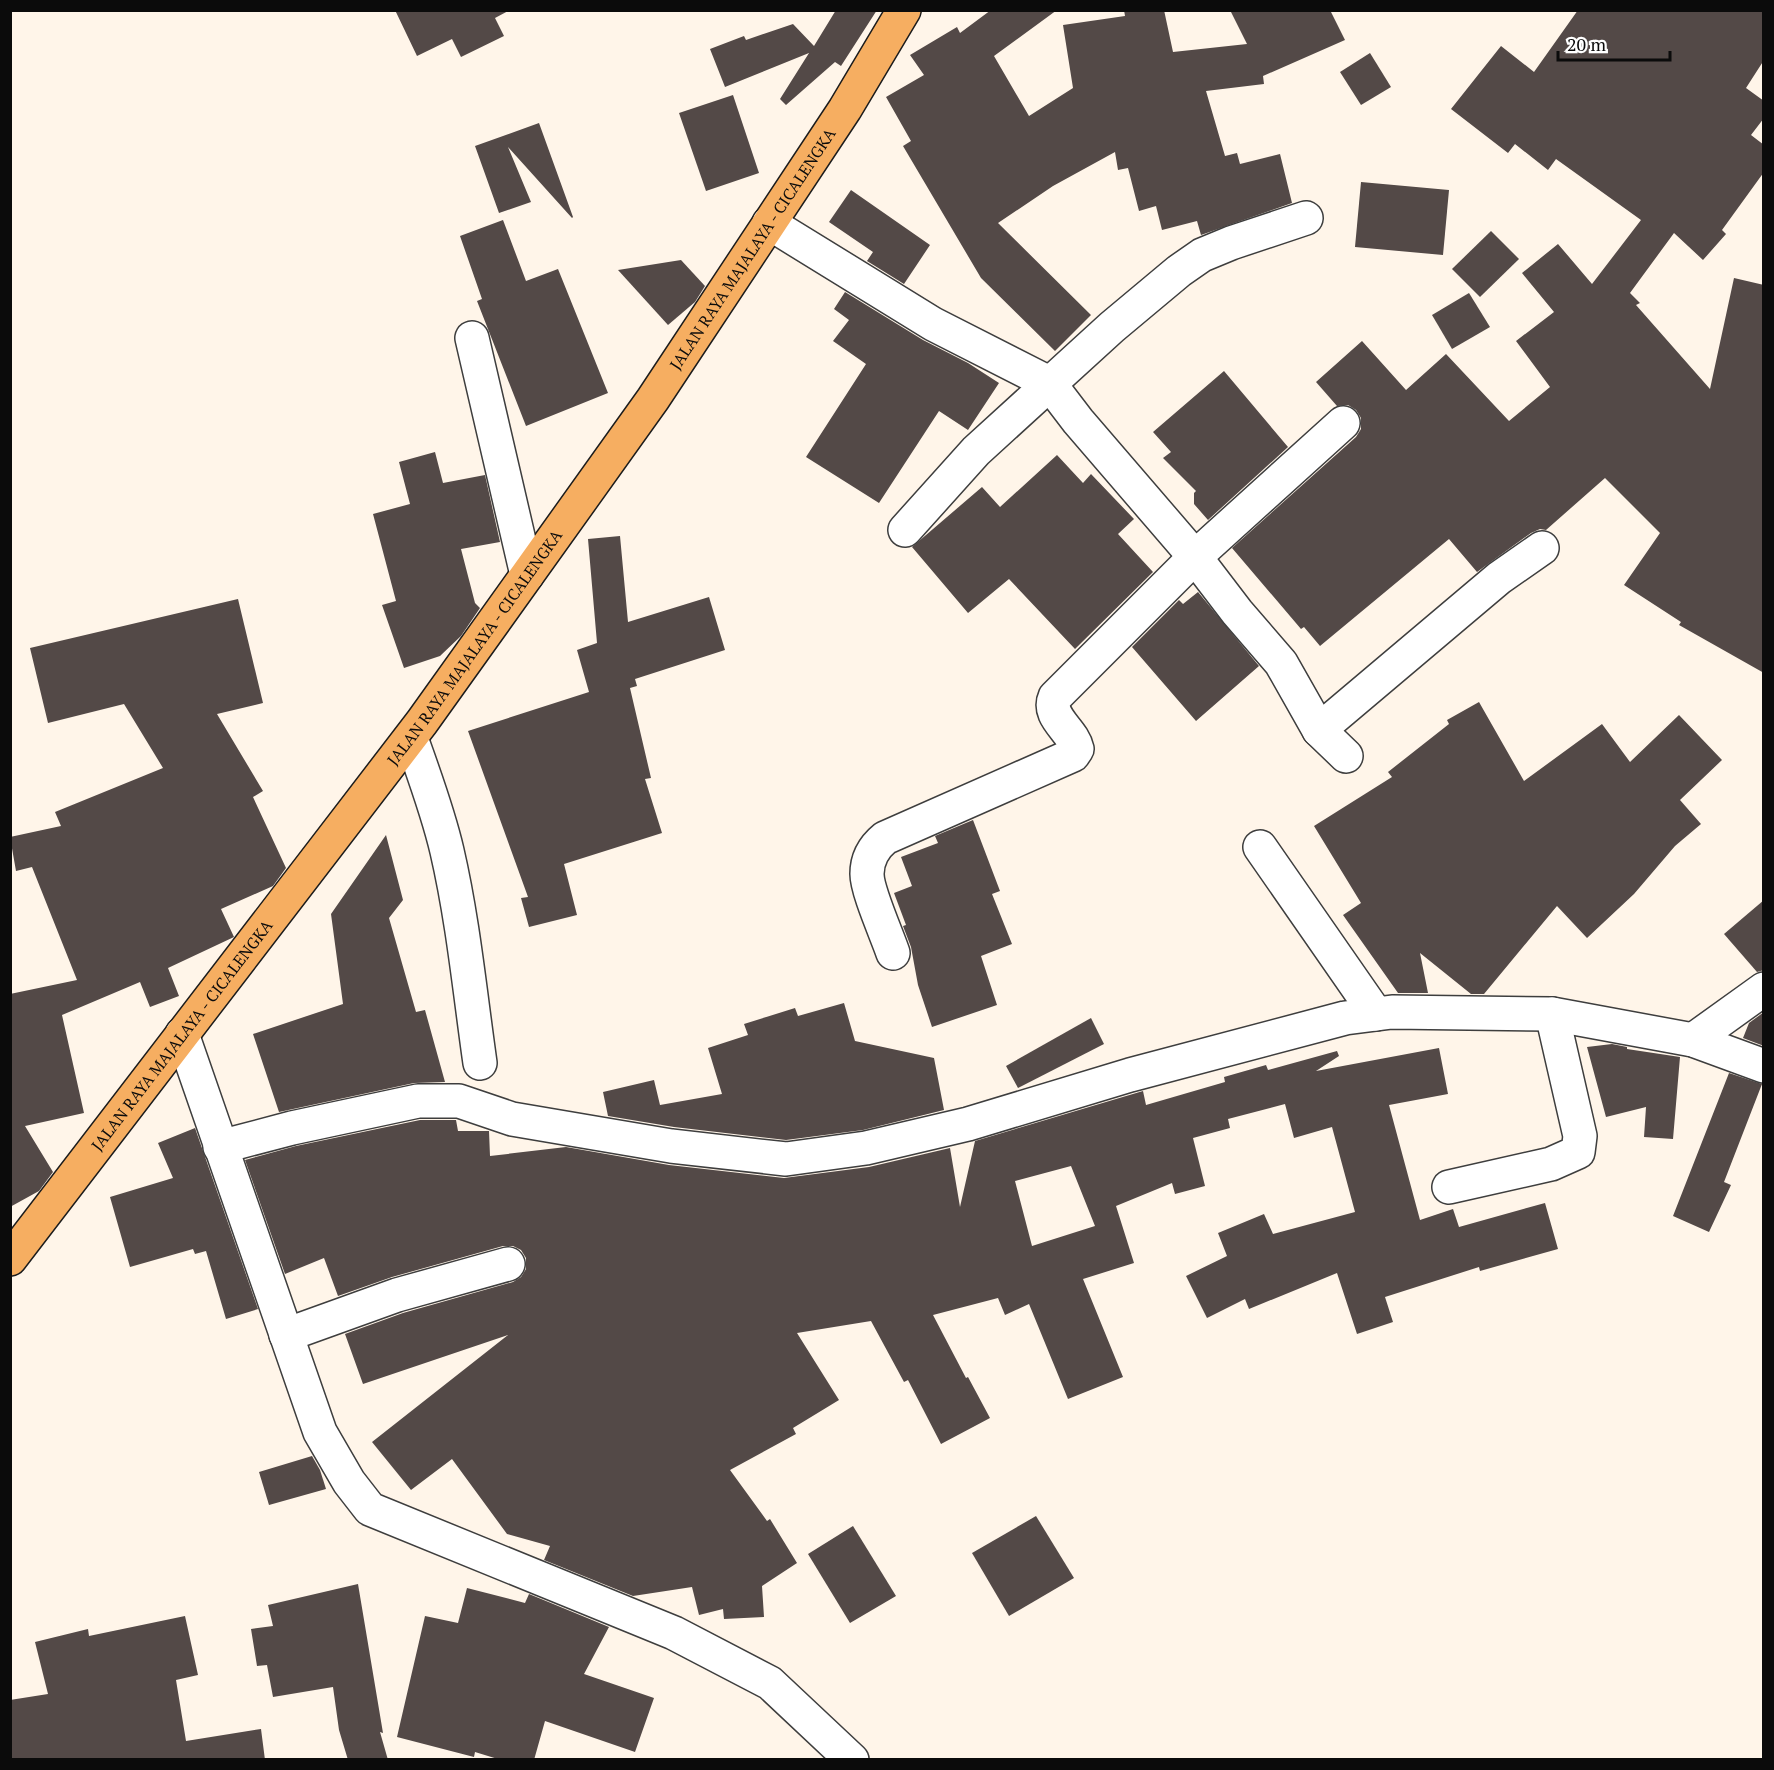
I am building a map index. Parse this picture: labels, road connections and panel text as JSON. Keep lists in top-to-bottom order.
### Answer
{
  "streets": {
    "main road": ["JALAN RAYA MAJALAYA - CICALENGKA"]
  },
  "scale_bar": "20 m"
}
